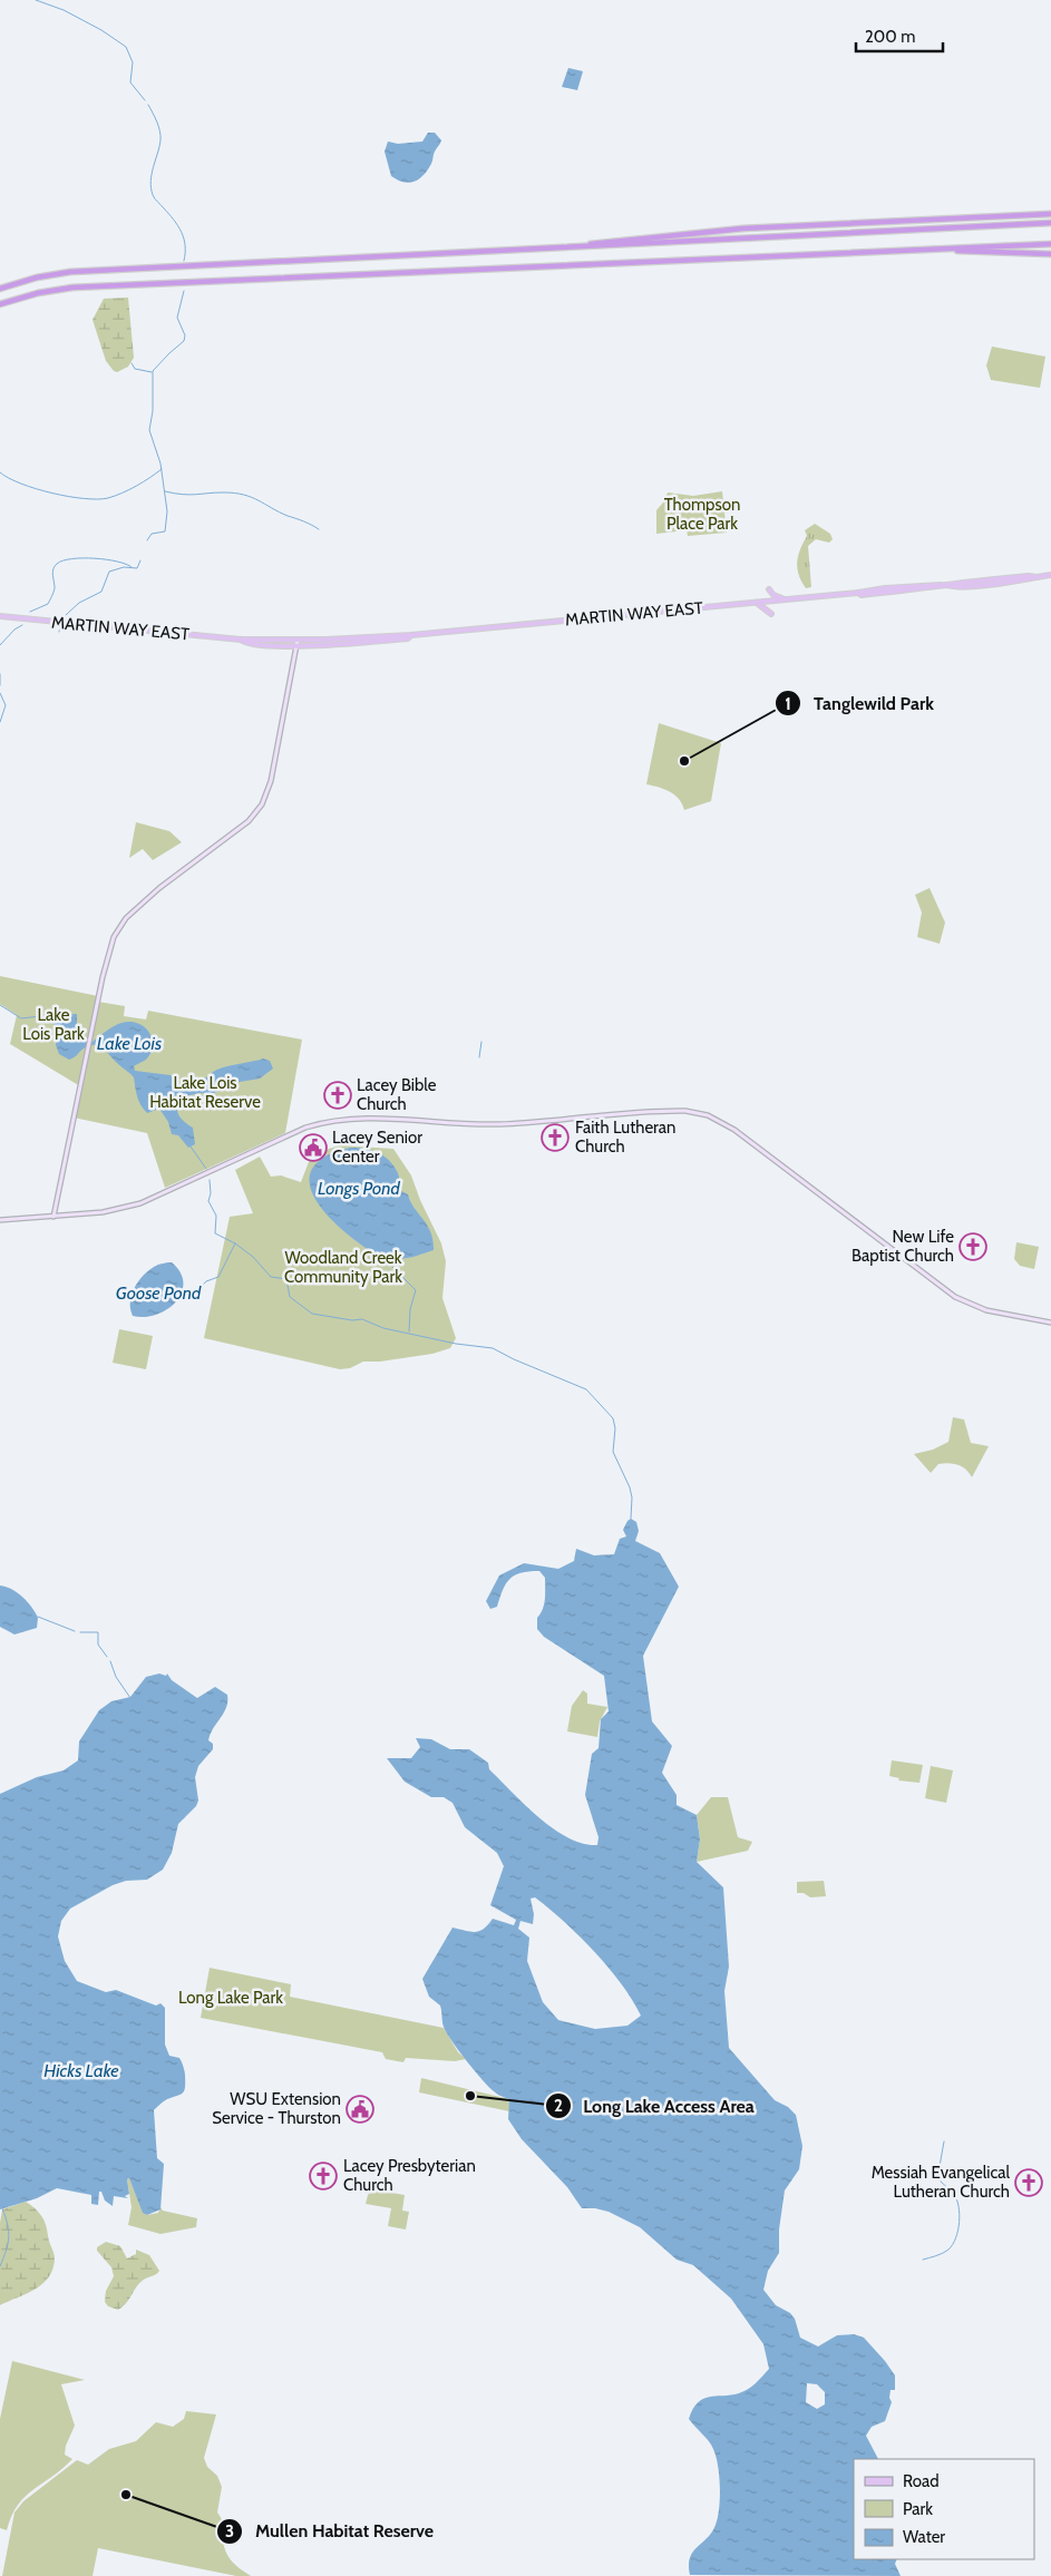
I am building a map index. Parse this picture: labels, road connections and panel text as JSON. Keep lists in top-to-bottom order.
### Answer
{
  "streets": {
    "main road": ["MARTIN WAY EAST"]
  },
  "water": [
    "Lake Lois",
    "Longs Pond",
    "Goose Pond",
    "Hicks Lake"
  ],
  "parks": [
    "Thompson Place Park",
    "Lake Lois Park",
    "Lake Lois Habitat Reserve",
    "Woodland Creek Community Park",
    "Long Lake Park"
  ],
  "places": {
    "other": ["Tanglewild Park", "Long Lake Access Area", "Mullen Habitat Reserve"],
    "church": [
      "Lacey Bible Church",
      "Faith Lutheran Church",
      "New Life Baptist Church",
      "Lacey Presbyterian Church",
      "Messiah Evangelical Lutheran Church"
    ],
    "public building": ["Lacey Senior Center", "WSU Extension Service - Thurston"]
  },
  "legend": ["Road", "Park", "Water"],
  "scale_bar": "200 m"
}
